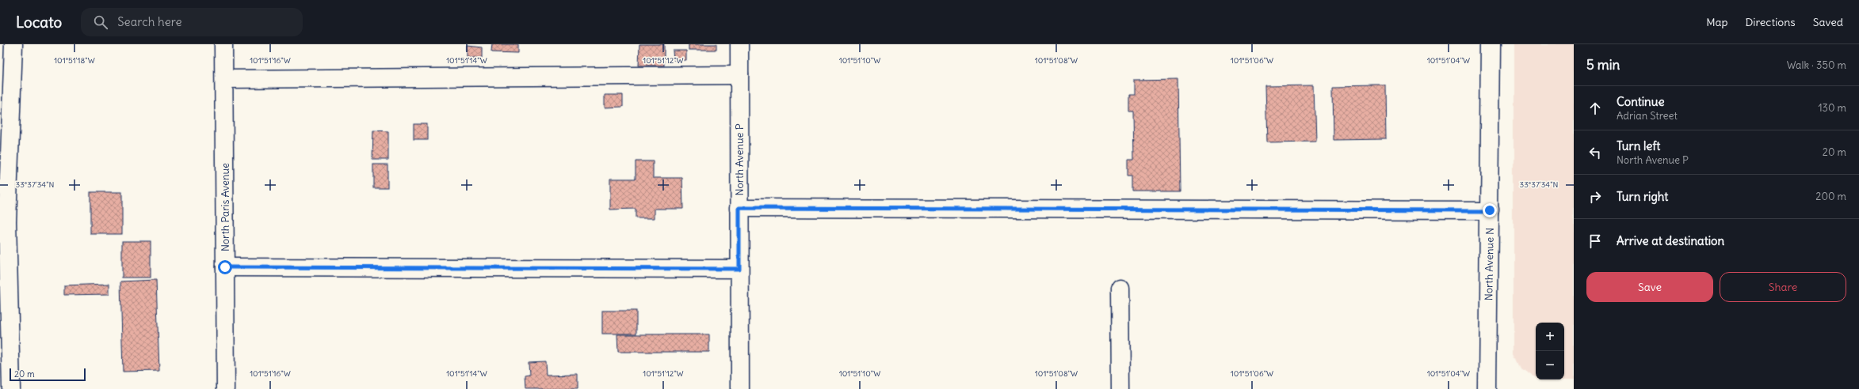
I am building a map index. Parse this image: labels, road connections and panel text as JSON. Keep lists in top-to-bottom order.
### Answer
{
  "streets": {
    "street": ["North Avenue P", "North Paris Avenue", "North Avenue N"]
  },
  "scale_bar": "20 m",
  "page": {
    "header": "Locato",
    "search": "Search here",
    "nav": ["Map", "Directions", "Saved"],
    "heading": ["5 min", "Walk · 350 m"],
    "list": [
      ["Continue", "Adrian Street", "130 m"],
      ["Turn left", "North Avenue P", "20 m"],
      ["Turn right", "200 m"],
      "Arrive at destination"
    ],
    "buttons": ["Save", "Share"],
    "map_buttons": ["+", "−"],
    "scale": "20 m"
  },
  "coordinates": [
    "101°51'18\"W",
    "101°51'16\"W",
    "101°51'14\"W",
    "101°51'12\"W",
    "101°51'10\"W",
    "101°51'08\"W",
    "101°51'06\"W",
    "101°51'04\"W",
    "33°37'34\"N"
  ]
}
